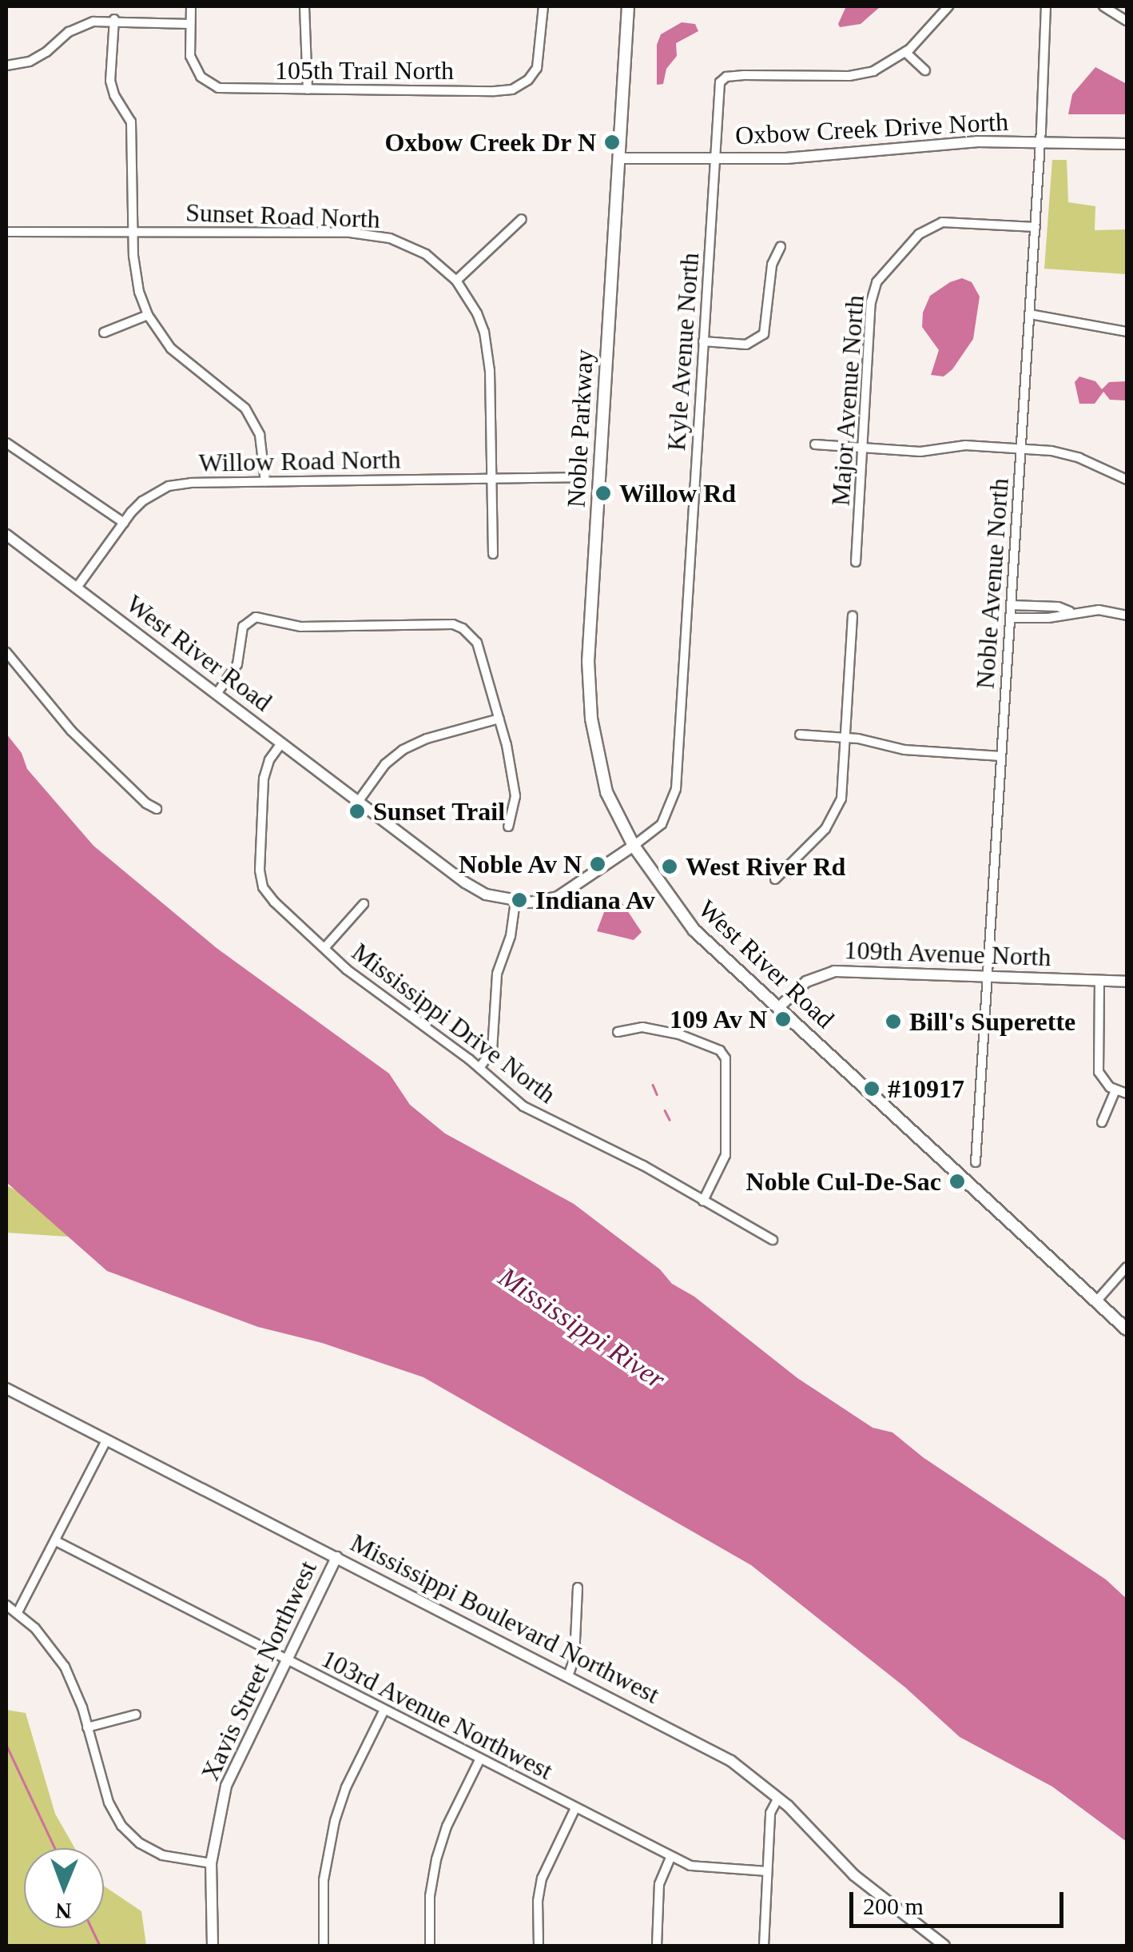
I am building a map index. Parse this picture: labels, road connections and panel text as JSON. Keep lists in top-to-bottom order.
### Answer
{
  "streets": {
    "main road": ["Noble Parkway", "West River Road"],
    "street": [
      "105th Trail North",
      "Oxbow Creek Drive North",
      "Sunset Road North",
      "Kyle Avenue North",
      "Major Avenue North",
      "Willow Road North",
      "Noble Avenue North",
      "109th Avenue North",
      "Mississippi Drive North",
      "Mississippi Boulevard Northwest",
      "Xavis Street Northwest",
      "103rd Avenue Northwest"
    ]
  },
  "crossings": [
    ["Oxbow Creek Drive North", "Kyle Avenue North"],
    ["Oxbow Creek Drive North", "Noble Parkway"],
    ["Oxbow Creek Drive North", "Noble Avenue North"],
    ["Sunset Road North", "Willow Road North"],
    ["Kyle Avenue North", "Noble Parkway"],
    ["Kyle Avenue North", "West River Road"],
    ["Major Avenue North", "Noble Avenue North"],
    ["Noble Parkway", "West River Road"],
    ["Willow Road North", "West River Road"],
    ["Noble Avenue North", "109th Avenue North"],
    ["West River Road", "109th Avenue North"],
    ["West River Road", "Mississippi Drive North"],
    ["Mississippi Boulevard Northwest", "Xavis Street Northwest"],
    ["Xavis Street Northwest", "103rd Avenue Northwest"]
  ],
  "water": ["Mississippi River"],
  "places": [
    "Oxbow Creek Dr N",
    "Willow Rd",
    "Sunset Trail",
    "Noble Av N",
    "West River Rd",
    "Indiana Av",
    "109 Av N",
    "Bill's Superette",
    "#10917",
    "Noble Cul-De-Sac"
  ],
  "scale_bar": "200 m",
  "north": "bottom"
}
